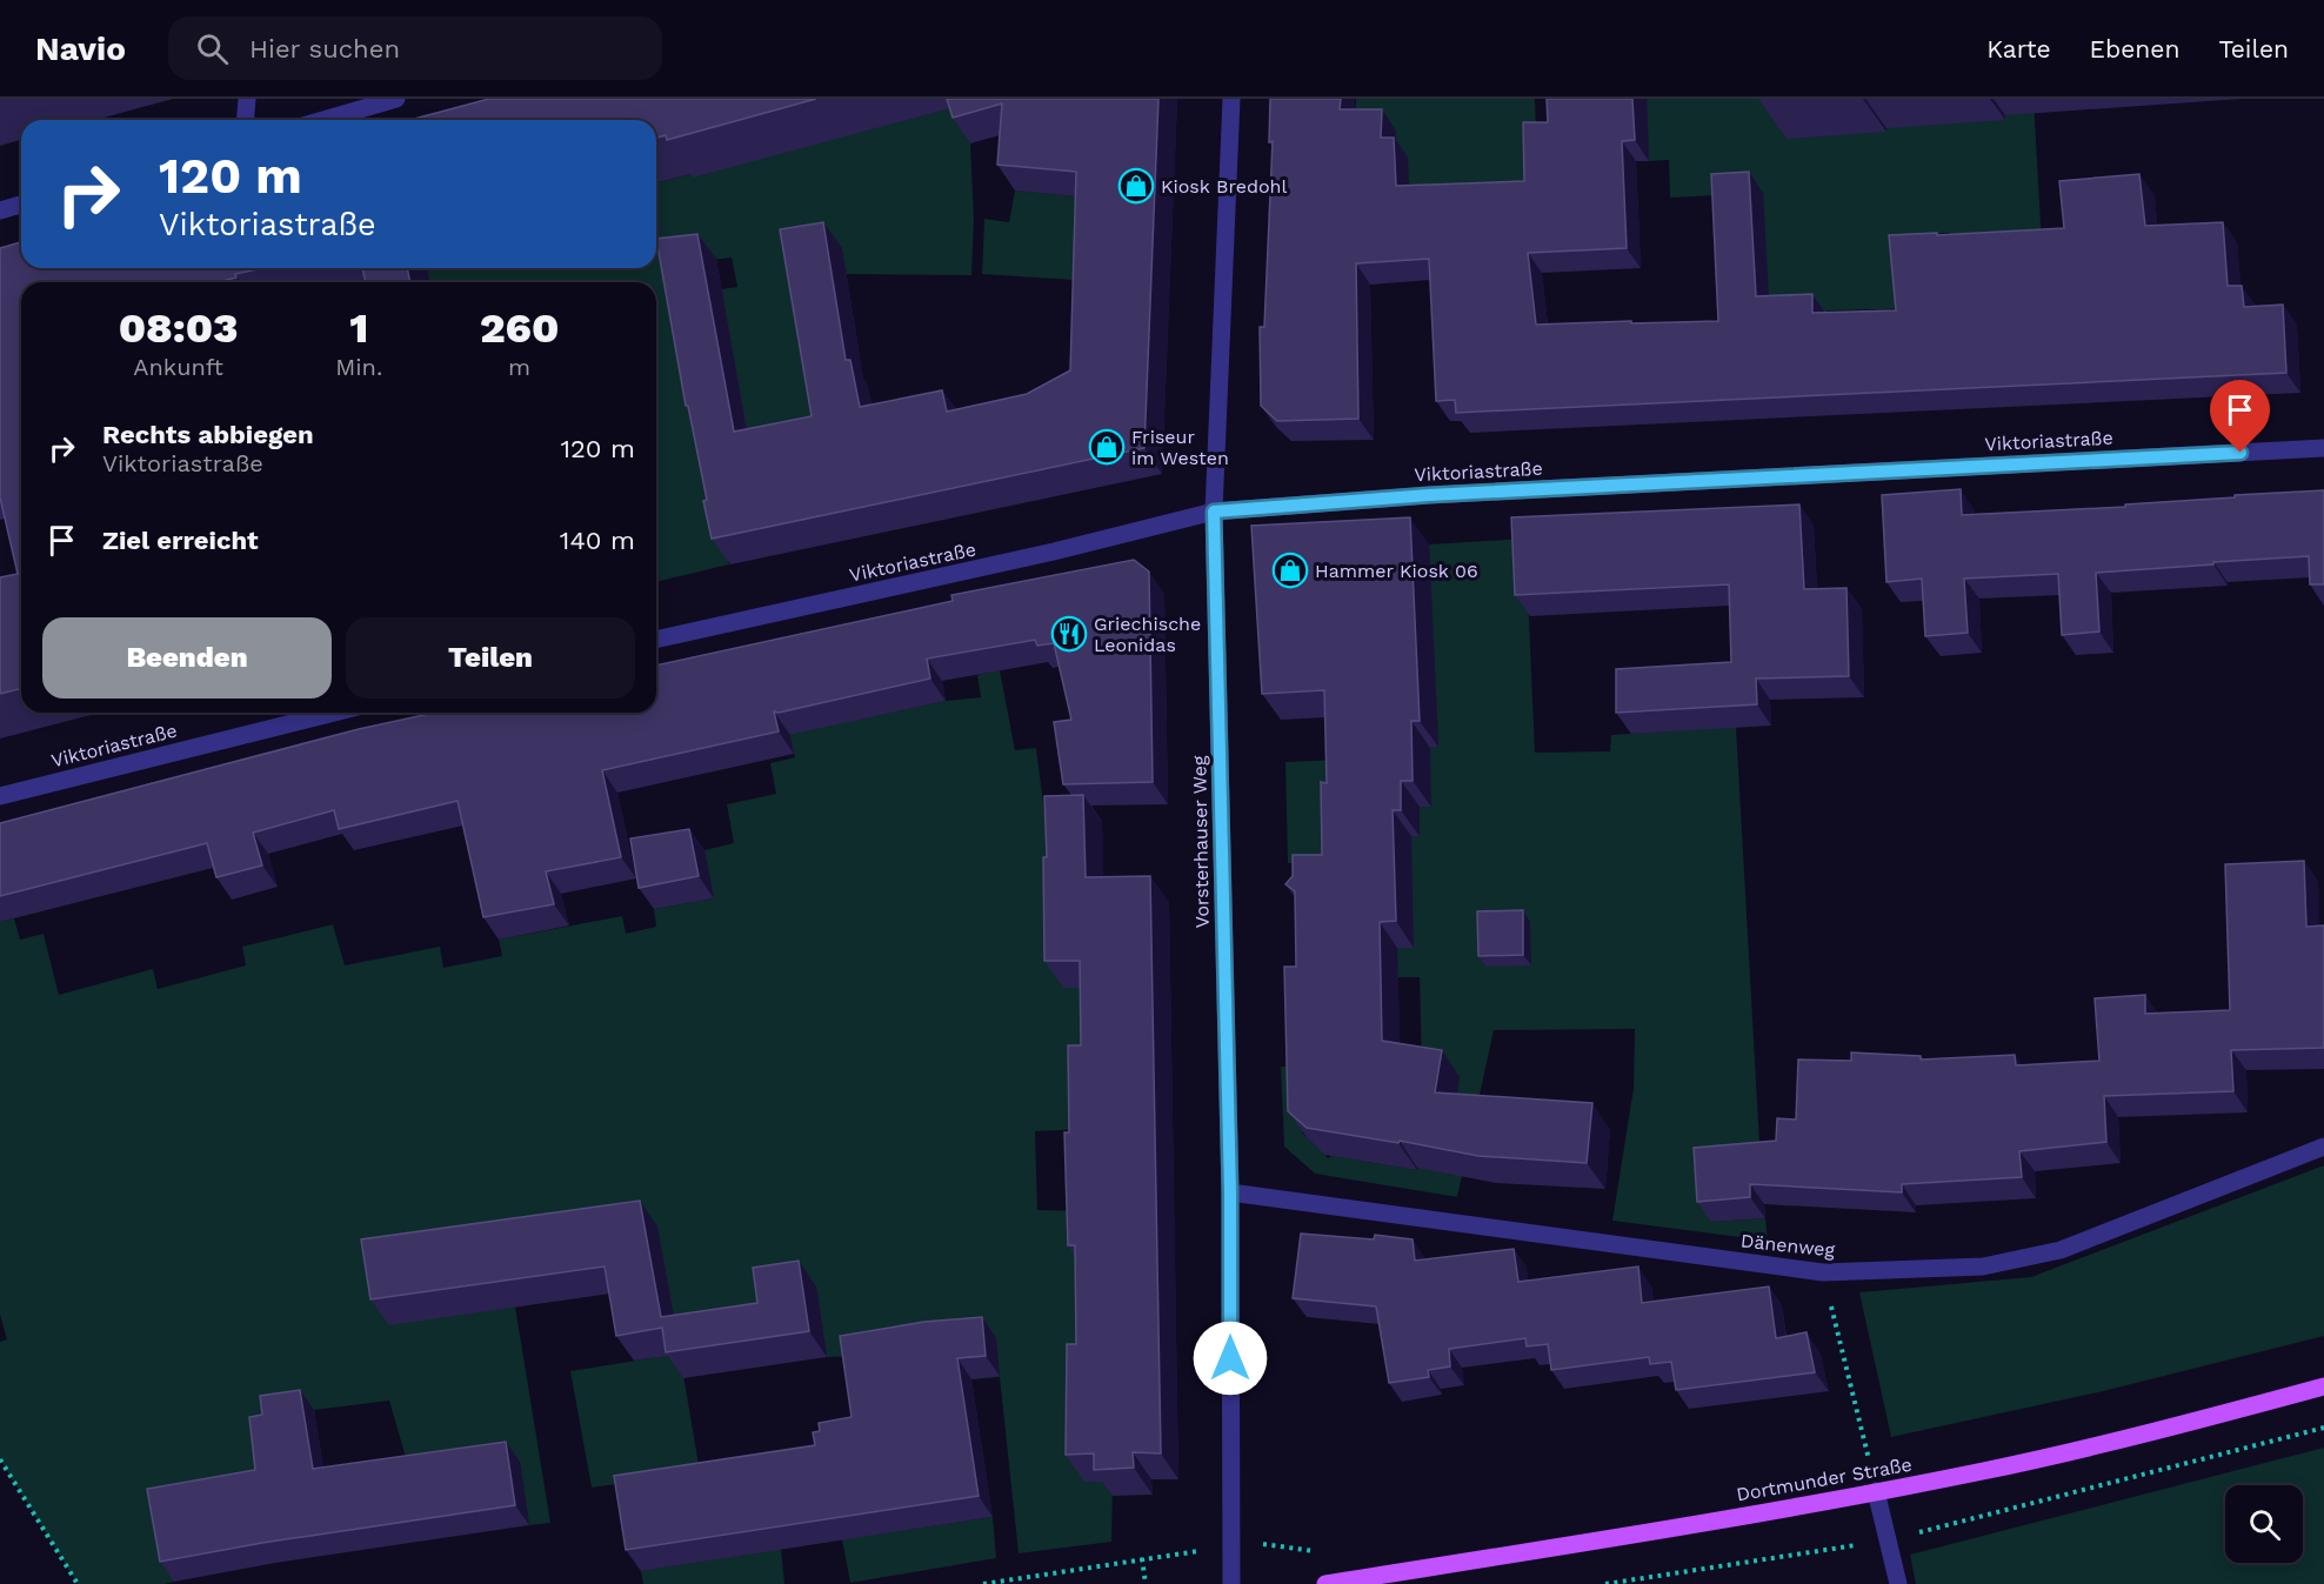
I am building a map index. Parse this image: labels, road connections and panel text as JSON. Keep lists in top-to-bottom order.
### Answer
{
  "streets": {
    "main road": ["Dortmunder Straße"],
    "street": ["Viktoriastraße", "Vorsterhauser Weg", "Dänenweg"]
  },
  "crossings": [
    ["Viktoriastraße", "Vorsterhauser Weg"],
    ["Vorsterhauser Weg", "Dänenweg"]
  ],
  "places": {
    "shop": ["Kiosk Bredohl", "Friseur im Westen", "Hammer Kiosk 06"],
    "restaurant": ["Griechische Leonidas"]
  },
  "page": {
    "header": "Navio",
    "search": "Hier suchen",
    "nav": ["Karte", "Ebenen", "Teilen"],
    "turn": ["120 m", "Viktoriastraße"],
    "eta": [
      "08:03",
      "Ankunft",
      "1",
      "Min.",
      "260",
      "m"
    ],
    "list": [
      {
        "name": "Rechts abbiegen",
        "note": "Viktoriastraße",
        "value": "120 m"
      },
      {
        "name": "Ziel erreicht",
        "value": "140 m"
      }
    ],
    "buttons": ["Beenden", "Teilen"]
  }
}
